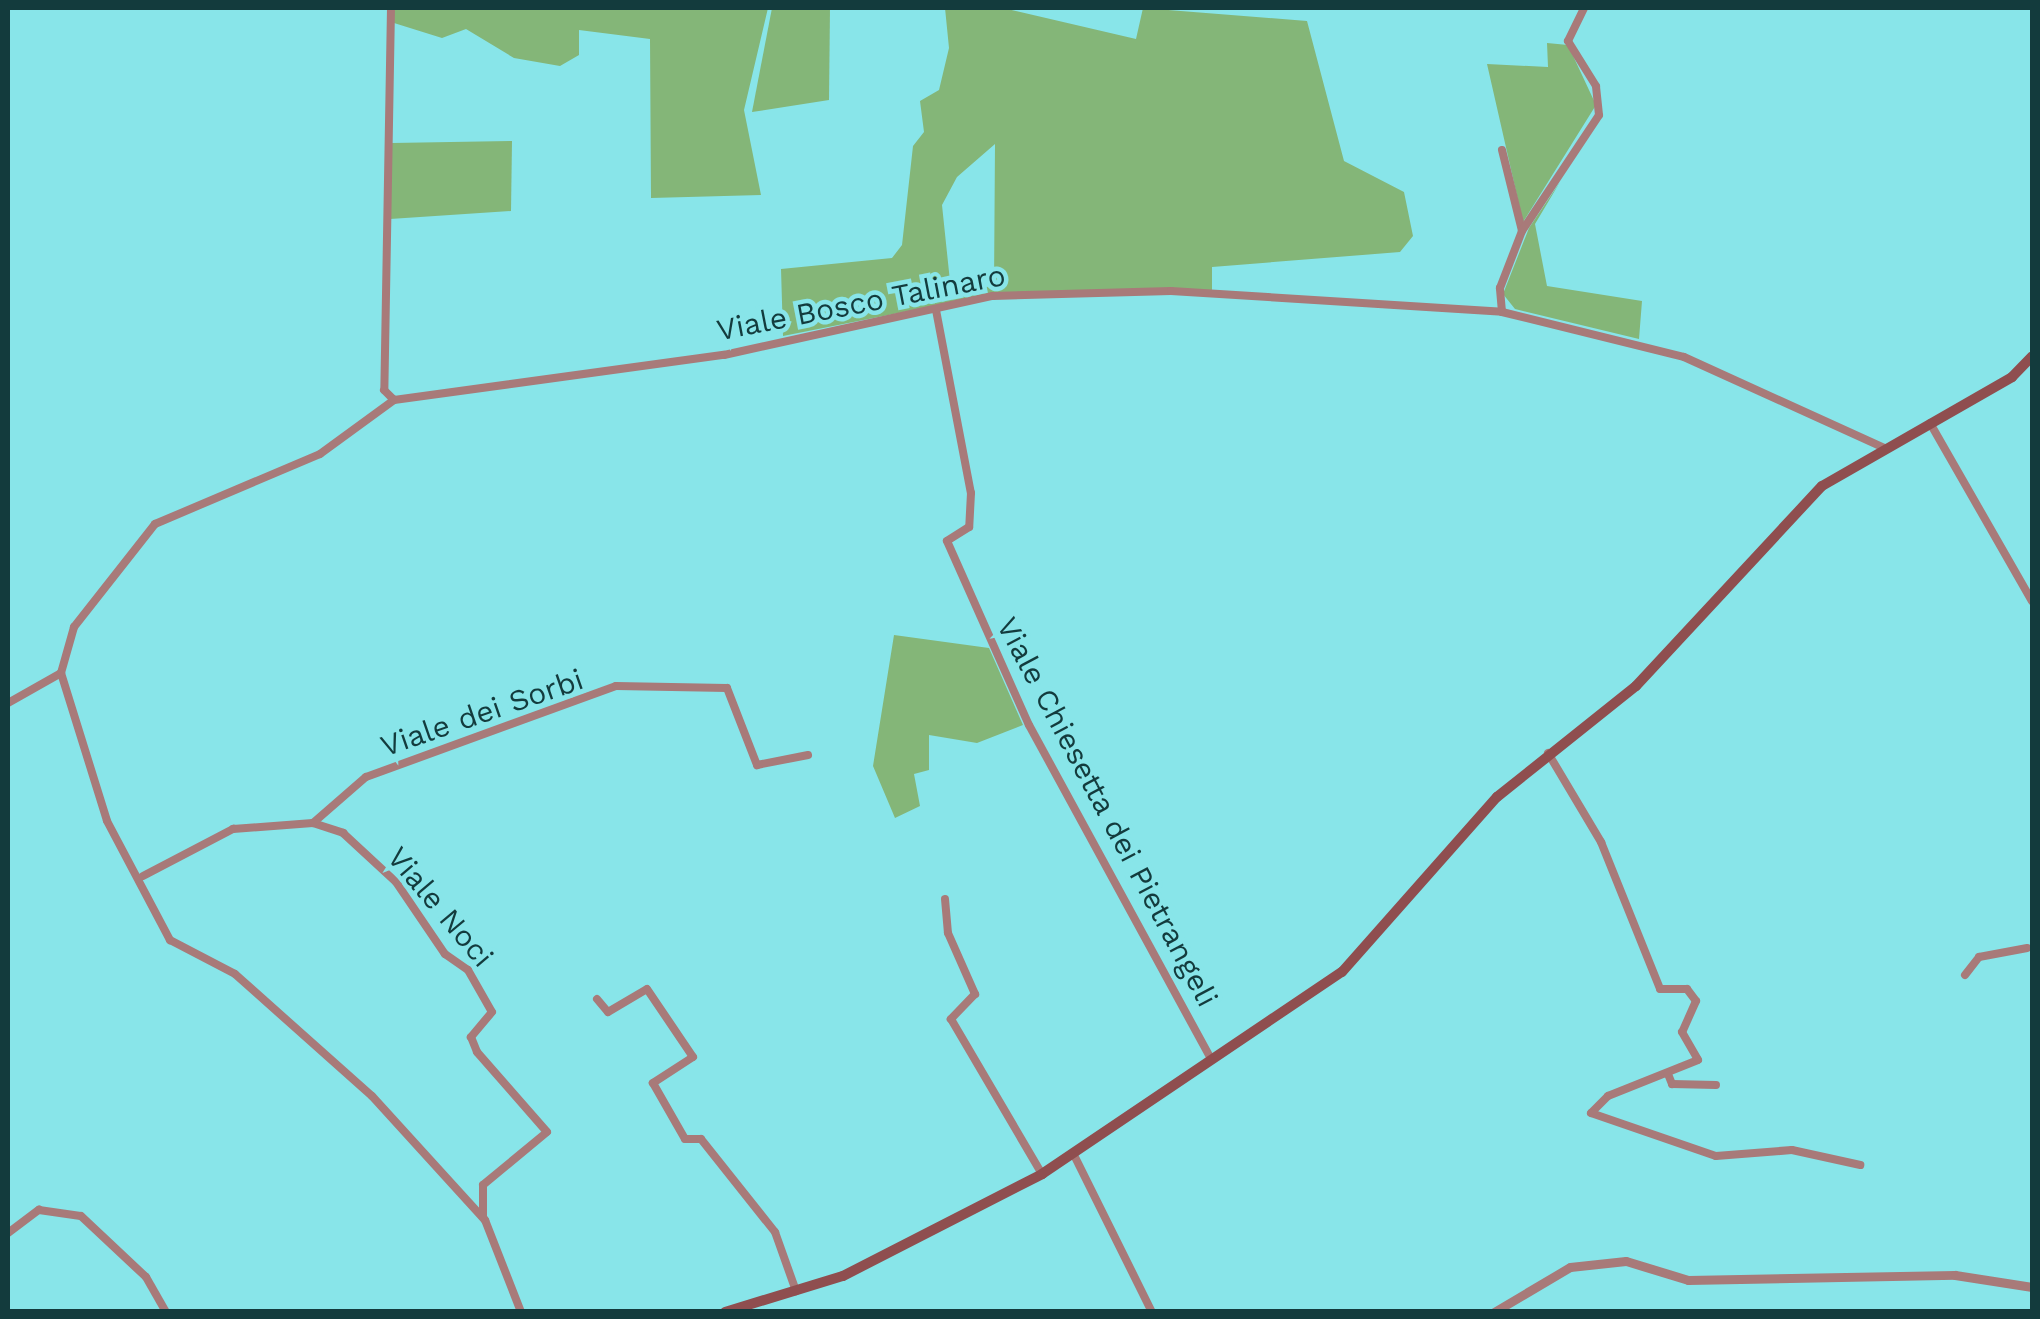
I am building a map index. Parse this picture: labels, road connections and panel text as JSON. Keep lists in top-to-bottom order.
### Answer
{
  "streets": {
    "street": [
      "Viale Bosco Talinaro",
      "Viale dei Sorbi",
      "Viale Chiesetta dei Pietrangeli",
      "Viale Noci"
    ]
  },
  "crossings": [
    ["Viale Bosco Talinaro", "Viale Chiesetta dei Pietrangeli"],
    ["Viale dei Sorbi", "Viale Noci"]
  ]
}
